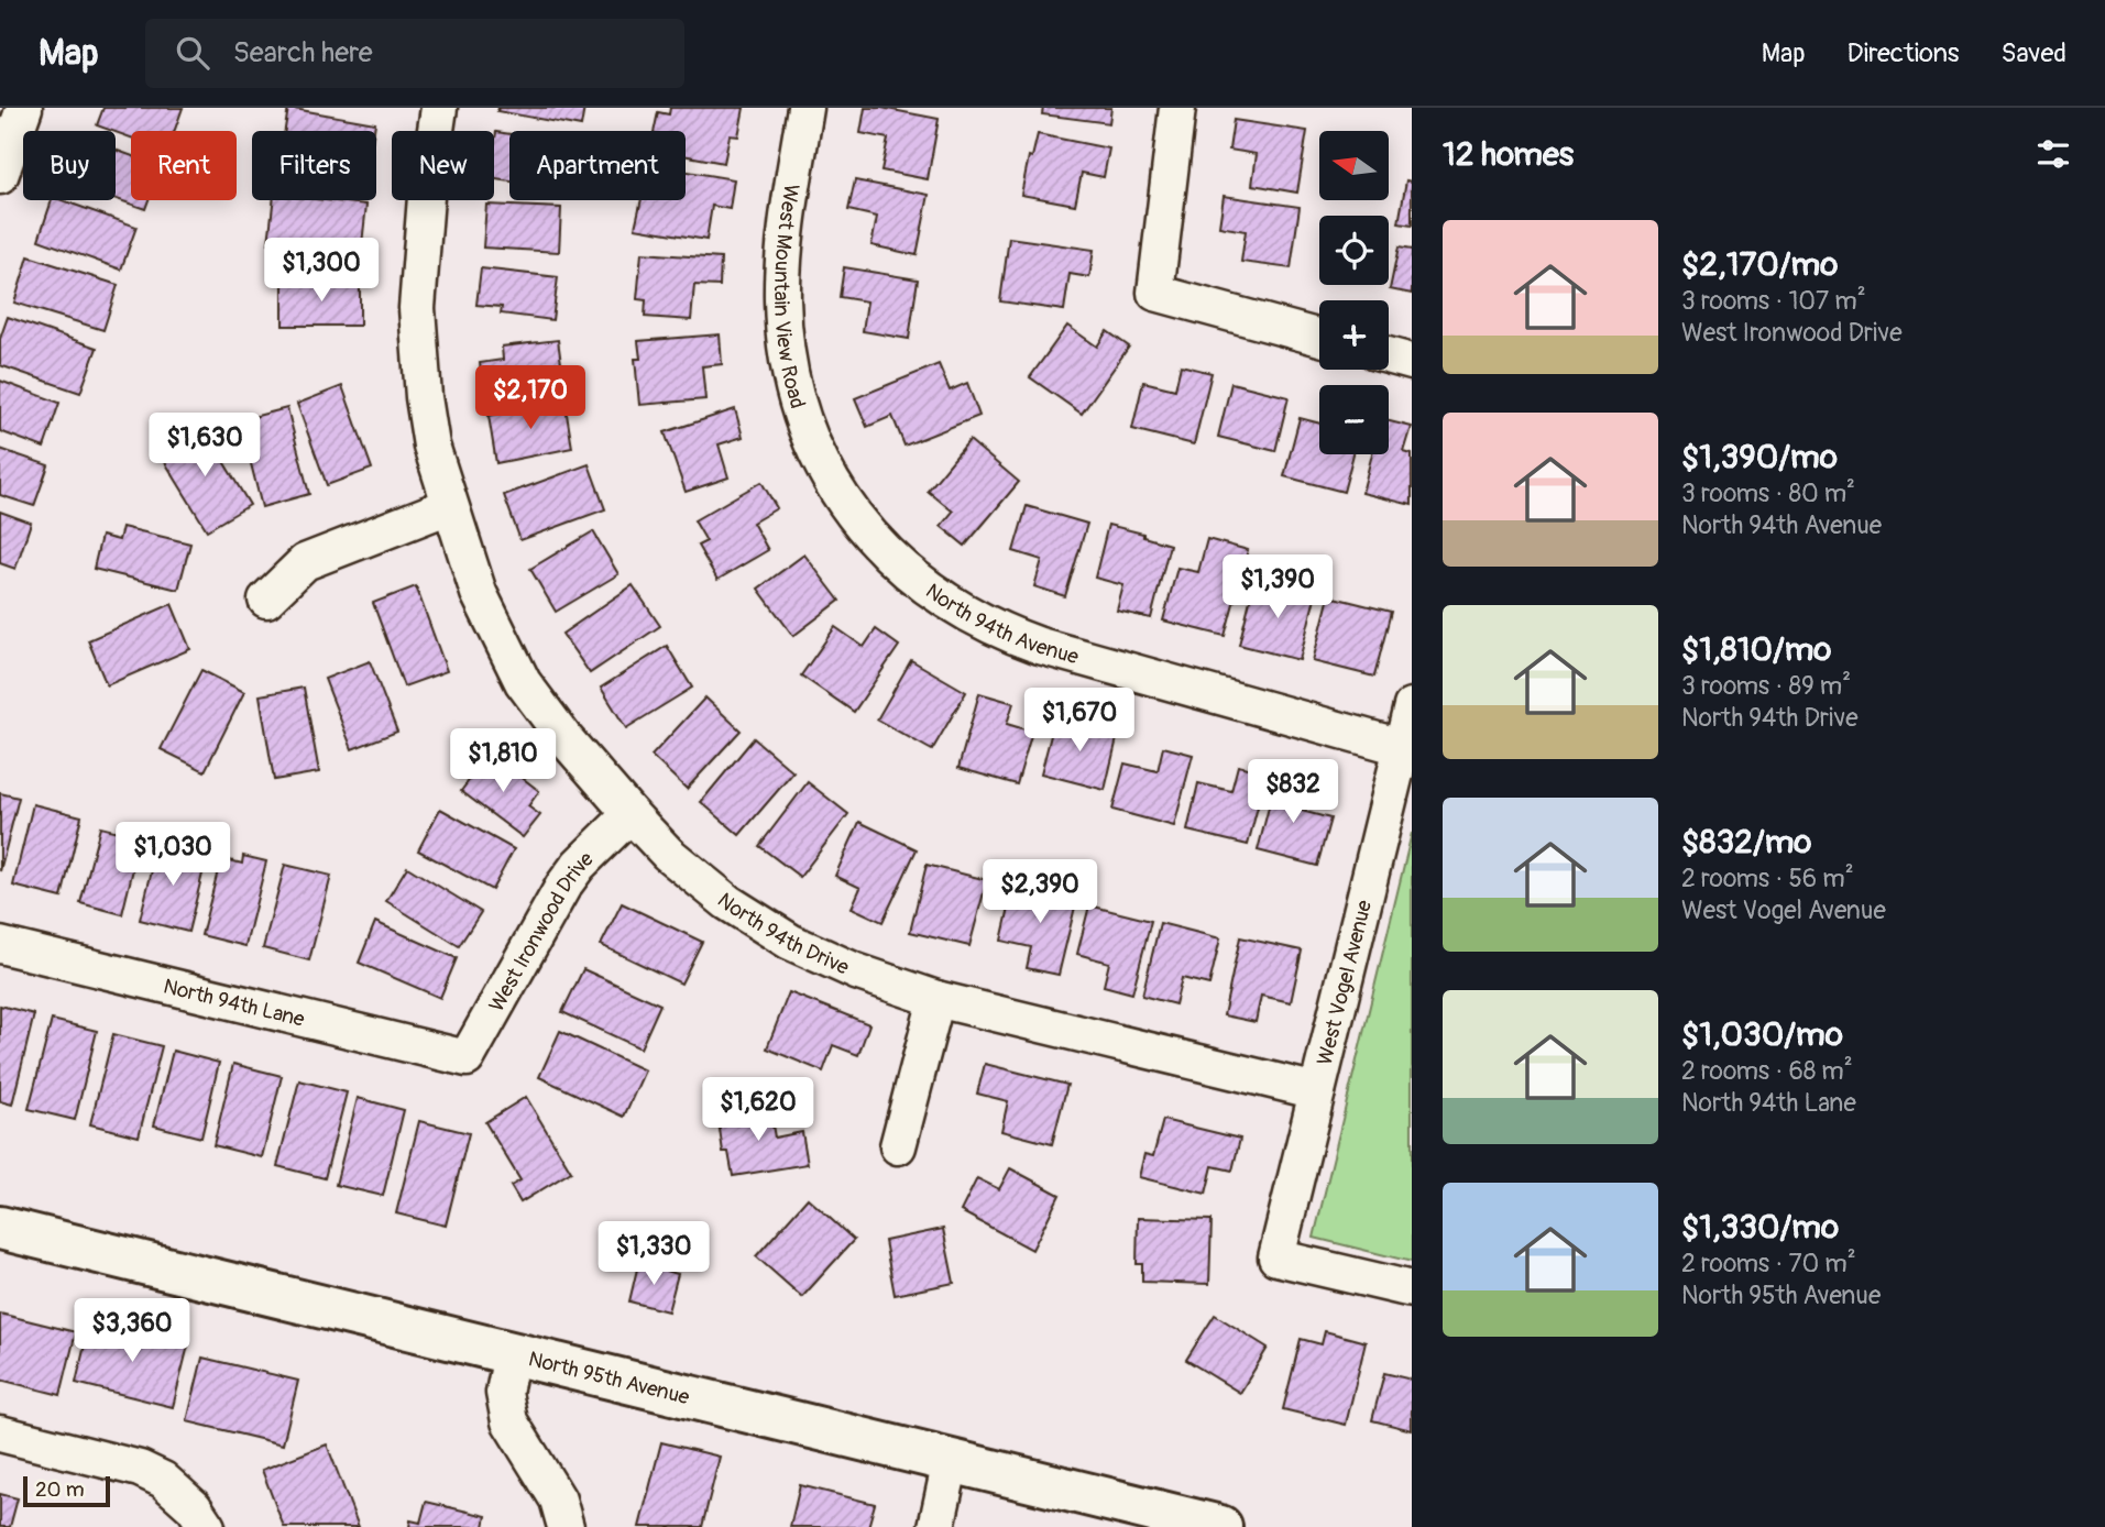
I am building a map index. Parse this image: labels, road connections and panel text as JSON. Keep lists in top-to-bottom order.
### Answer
{
  "streets": {
    "street": [
      "West Mountain View Road",
      "North 94th Avenue",
      "West Ironwood Drive",
      "North 94th Drive",
      "West Vogel Avenue",
      "North 94th Lane",
      "North 95th Avenue"
    ]
  },
  "crossings": [
    ["West Mountain View Road", "North 94th Avenue"],
    ["North 94th Avenue", "West Vogel Avenue"],
    ["West Ironwood Drive", "North 94th Drive"],
    ["West Ironwood Drive", "North 94th Lane"],
    ["North 94th Drive", "West Vogel Avenue"]
  ],
  "scale_bar": "20 m",
  "north": "left",
  "page": {
    "header": "Map",
    "search": "Search here",
    "nav": ["Map", "Directions", "Saved"],
    "heading": "12 homes",
    "map_buttons": ["+", "−"],
    "chip": [
      "Buy",
      "Rent",
      "Filters",
      "New",
      "Apartment"
    ],
    "list": [
      {
        "name": "$2,170/mo",
        "note": "3 rooms · 107 m² · West Ironwood Drive"
      },
      {
        "name": "$1,390/mo",
        "note": "3 rooms · 80 m² · North 94th Avenue"
      },
      {
        "name": "$1,810/mo",
        "note": "3 rooms · 89 m² · North 94th Drive"
      },
      {
        "name": "$832/mo",
        "note": "2 rooms · 56 m² · West Vogel Avenue"
      },
      {
        "name": "$1,030/mo",
        "note": "2 rooms · 68 m² · North 94th Lane"
      },
      {
        "name": "$1,330/mo",
        "note": "2 rooms · 70 m² · North 95th Avenue"
      }
    ],
    "price": [
      "$1,300",
      "$2,170",
      "$1,630",
      "$1,390",
      "$1,670",
      "$1,810",
      "$832",
      "$1,030",
      "$2,390",
      "$1,620",
      "$1,330",
      "$3,360"
    ],
    "scale": "20 m"
  }
}
